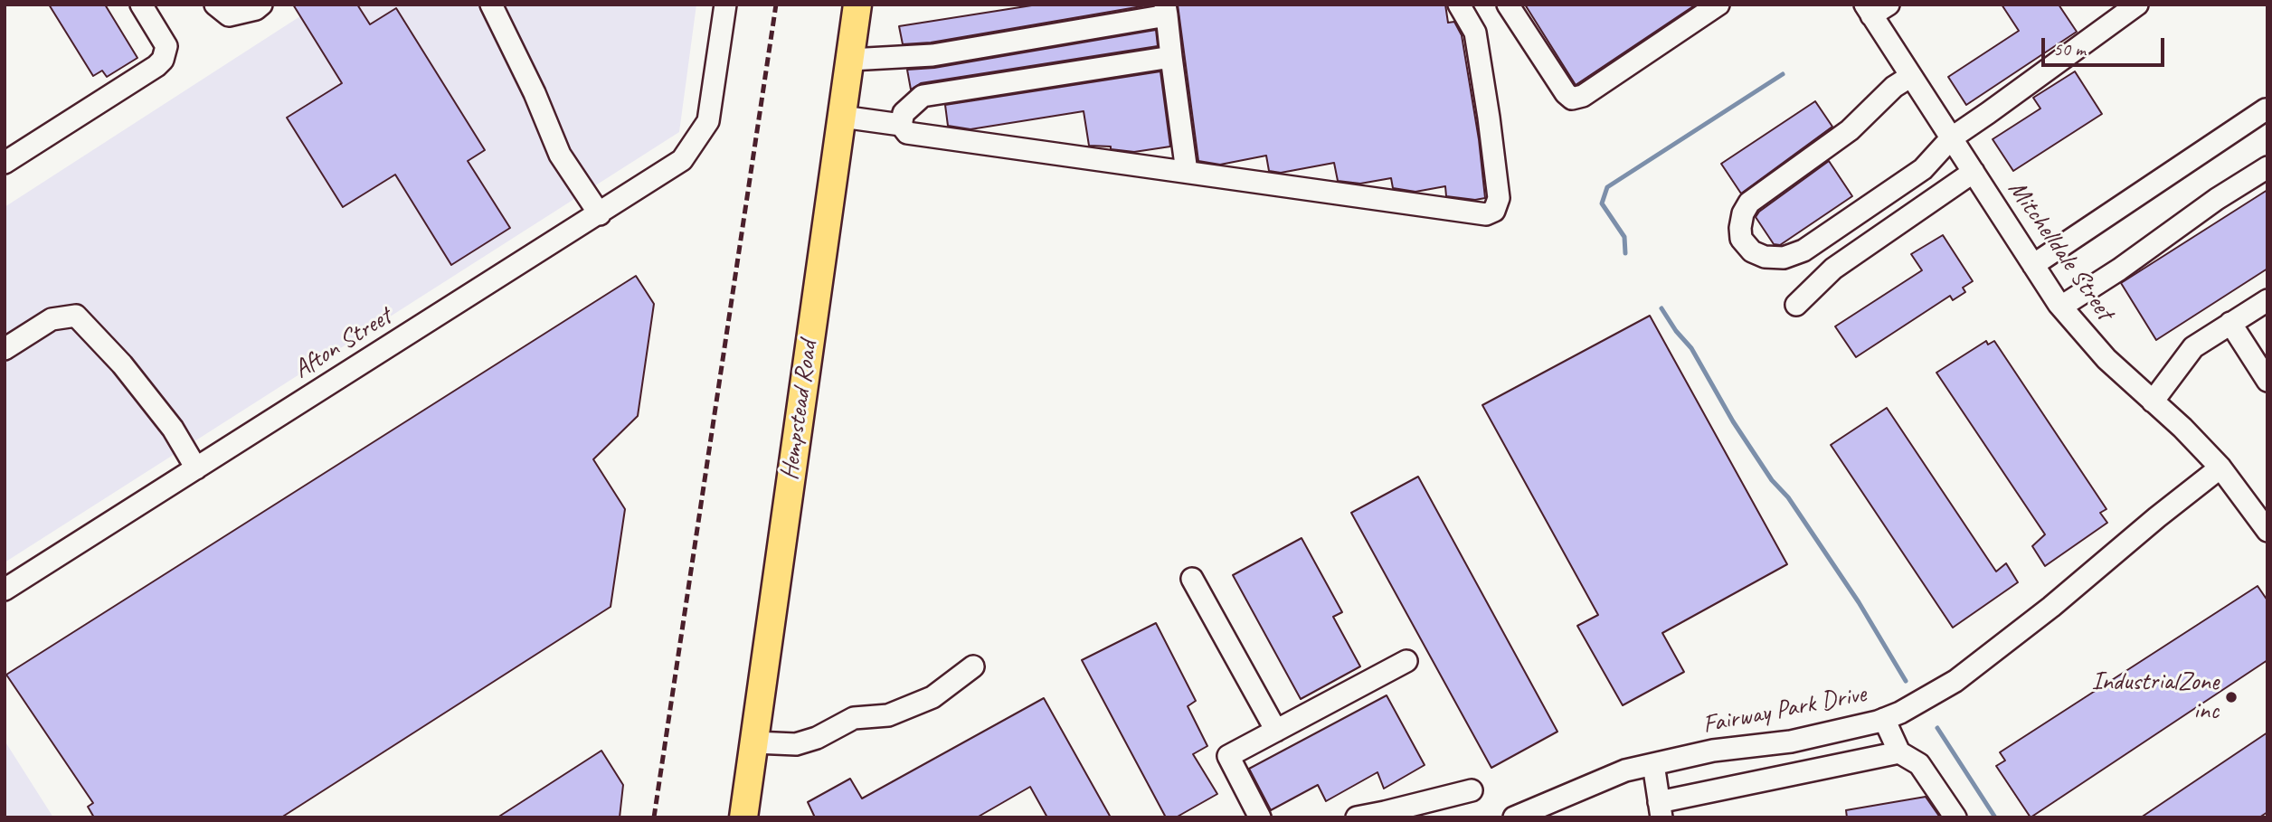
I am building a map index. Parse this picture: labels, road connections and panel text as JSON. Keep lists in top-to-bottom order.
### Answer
{
  "streets": {
    "main road": ["Hempstead Road"],
    "street": ["Mitchelldale Street", "Afton Street", "Fairway Park Drive"]
  },
  "crossings": [
    ["Mitchelldale Street", "Fairway Park Drive"]
  ],
  "places": ["IndustrialZone inc"],
  "scale_bar": "50 m"
}
